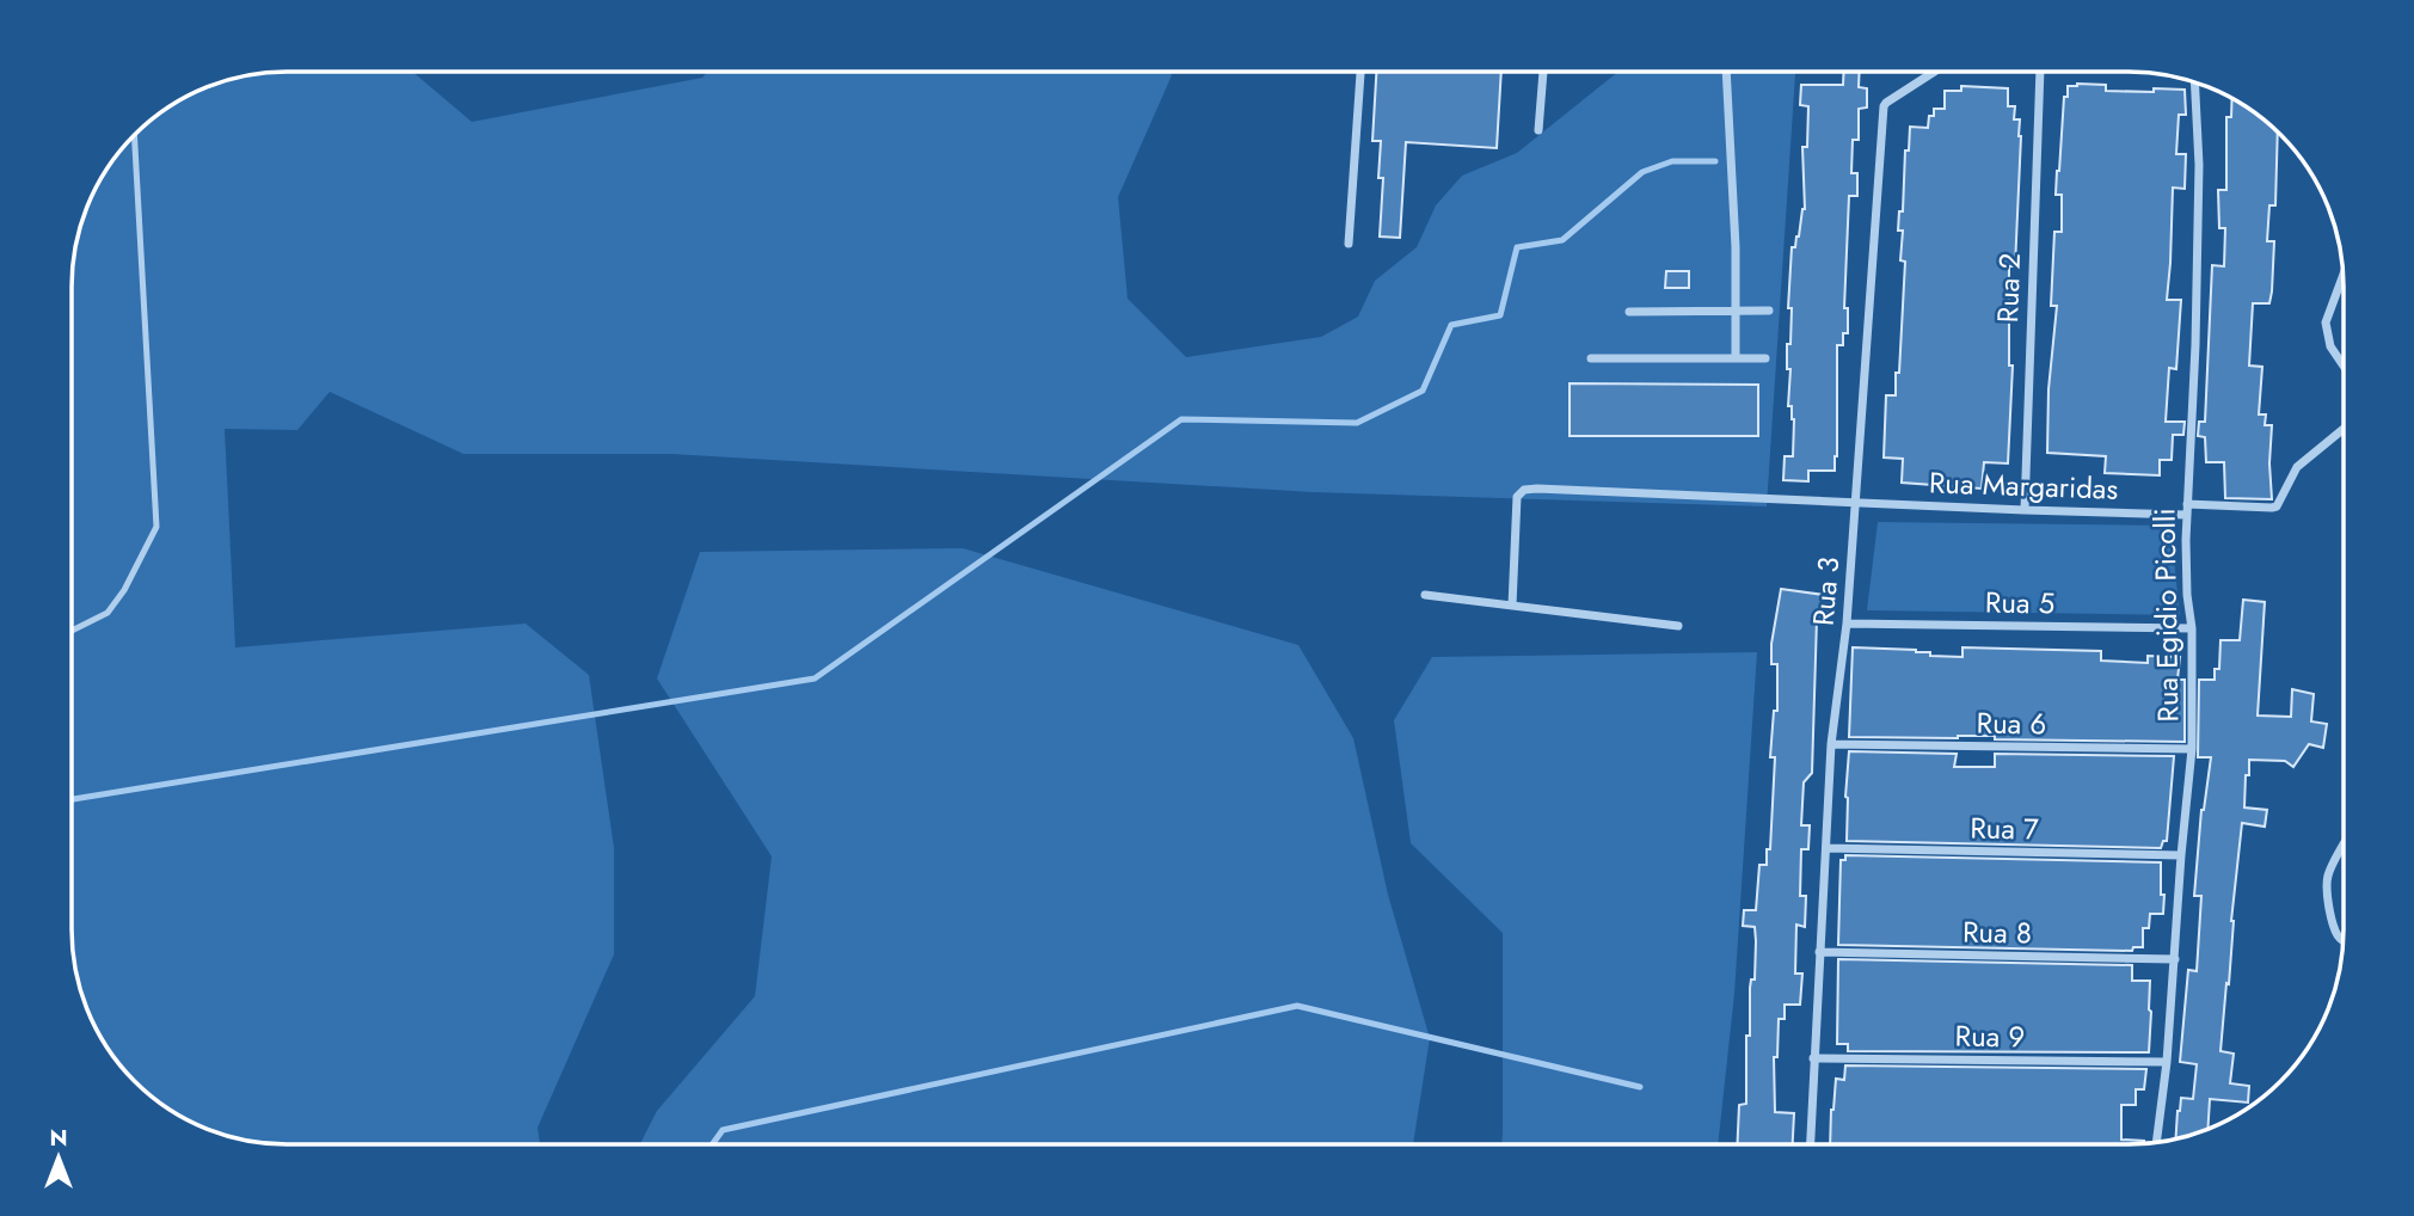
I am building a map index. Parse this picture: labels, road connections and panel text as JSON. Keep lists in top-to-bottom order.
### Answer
{
  "streets": {
    "street": [
      "Rua 2",
      "Rua Margaridas",
      "Rua 3",
      "Rua 5",
      "Rua Egidio Picolli",
      "Rua 6",
      "Rua 7",
      "Rua 8",
      "Rua 9"
    ]
  },
  "crossings": [
    ["Rua 2", "Rua Margaridas"],
    ["Rua Margaridas", "Rua 3"],
    ["Rua Margaridas", "Rua Egidio Picolli"],
    ["Rua 3", "Rua 5"],
    ["Rua 3", "Rua 6"],
    ["Rua 3", "Rua 7"],
    ["Rua 3", "Rua 8"],
    ["Rua 3", "Rua 9"],
    ["Rua 5", "Rua Egidio Picolli"],
    ["Rua Egidio Picolli", "Rua 6"],
    ["Rua Egidio Picolli", "Rua 7"],
    ["Rua Egidio Picolli", "Rua 8"],
    ["Rua Egidio Picolli", "Rua 9"]
  ],
  "north": "top"
}
